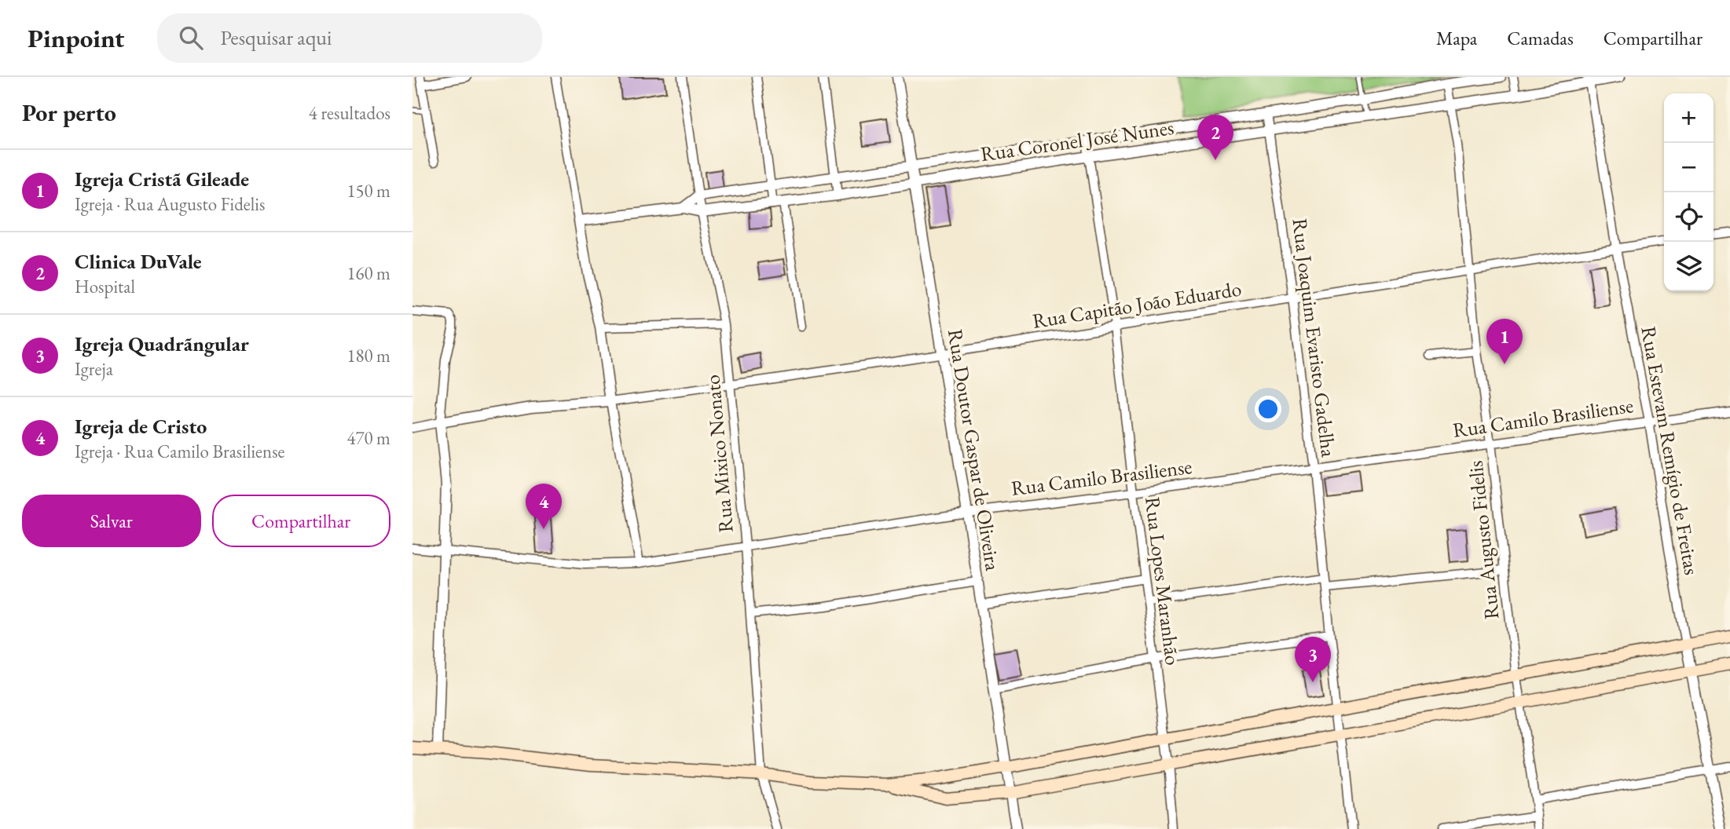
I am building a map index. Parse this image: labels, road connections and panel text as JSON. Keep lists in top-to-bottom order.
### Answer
{
  "streets": {
    "street": [
      "Rua Coronel José Nunes",
      "Rua Capitão João Eduardo",
      "Rua Joaquim Evaristo Gadelha",
      "Rua Camilo Brasiliense",
      "Rua Doutor Gaspar de Oliveira",
      "Rua Estevam Remígio de Freitas",
      "Rua Mixico Nonato",
      "Rua Augusto Fidelis",
      "Rua Lopes Maranhão"
    ]
  },
  "crossings": [
    ["Rua Coronel José Nunes", "Rua Joaquim Evaristo Gadelha"],
    ["Rua Coronel José Nunes", "Rua Doutor Gaspar de Oliveira"],
    ["Rua Coronel José Nunes", "Rua Estevam Remígio de Freitas"],
    ["Rua Coronel José Nunes", "Rua Mixico Nonato"],
    ["Rua Coronel José Nunes", "Rua Augusto Fidelis"],
    ["Rua Coronel José Nunes", "Rua Lopes Maranhão"],
    ["Rua Capitão João Eduardo", "Rua Joaquim Evaristo Gadelha"],
    ["Rua Capitão João Eduardo", "Rua Doutor Gaspar de Oliveira"],
    ["Rua Capitão João Eduardo", "Rua Estevam Remígio de Freitas"],
    ["Rua Capitão João Eduardo", "Rua Mixico Nonato"],
    ["Rua Capitão João Eduardo", "Rua Augusto Fidelis"],
    ["Rua Capitão João Eduardo", "Rua Lopes Maranhão"],
    ["Rua Joaquim Evaristo Gadelha", "Rua Camilo Brasiliense"],
    ["Rua Camilo Brasiliense", "Rua Doutor Gaspar de Oliveira"],
    ["Rua Camilo Brasiliense", "Rua Estevam Remígio de Freitas"],
    ["Rua Camilo Brasiliense", "Rua Mixico Nonato"],
    ["Rua Camilo Brasiliense", "Rua Augusto Fidelis"],
    ["Rua Camilo Brasiliense", "Rua Lopes Maranhão"]
  ],
  "page": {
    "header": "Pinpoint",
    "search": "Pesquisar aqui",
    "nav": ["Mapa", "Camadas", "Compartilhar"],
    "heading": ["Por perto", "4 resultados"],
    "map_buttons": ["+", "−"],
    "pins": [
      "2",
      "1",
      "4",
      "3"
    ],
    "list": [
      {
        "mark": "1",
        "name": "Igreja Cristã Gileade",
        "note": "Igreja · Rua Augusto Fidelis",
        "value": "150 m"
      },
      {
        "mark": "2",
        "name": "Clinica DuVale",
        "note": "Hospital",
        "value": "160 m"
      },
      {
        "mark": "3",
        "name": "Igreja Quadrãngular",
        "note": "Igreja",
        "value": "180 m"
      },
      {
        "mark": "4",
        "name": "Igreja de Cristo",
        "note": "Igreja · Rua Camilo Brasiliense",
        "value": "470 m"
      }
    ],
    "buttons": ["Salvar", "Compartilhar"]
  }
}
